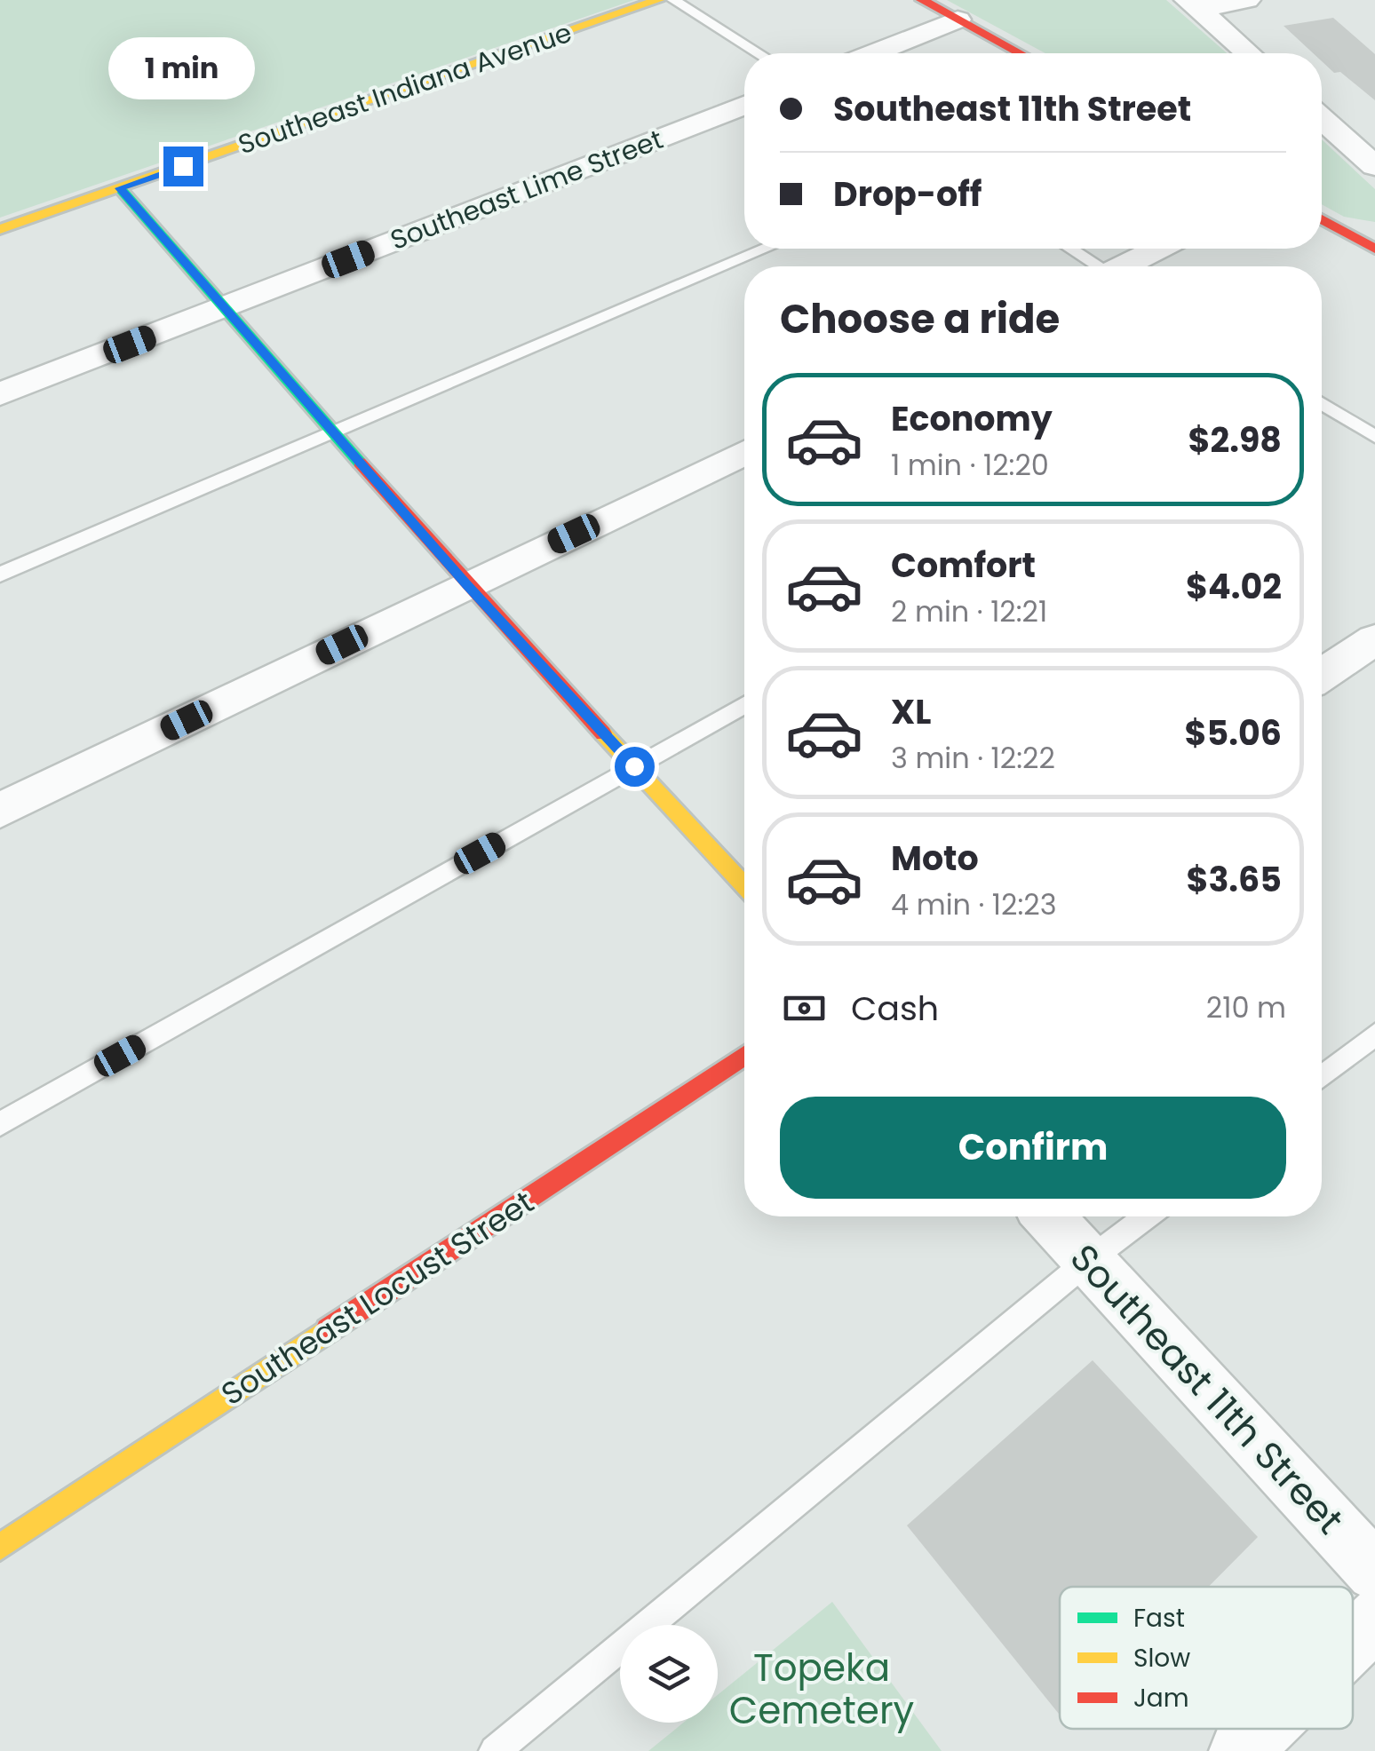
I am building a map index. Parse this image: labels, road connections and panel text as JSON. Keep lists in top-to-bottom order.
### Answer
{
  "streets": {
    "street": [
      "Southeast Indiana Avenue",
      "Southeast Lime Street",
      "Southeast Locust Street",
      "Southeast 11th Street"
    ]
  },
  "parks": ["Topeka Cemetery"],
  "legend": ["Fast", "Slow", "Jam"],
  "page": {
    "bubble": "1 min",
    "banner": ["Southeast 11th Street", "Drop-off"],
    "heading": "Choose a ride",
    "list": [
      {
        "name": "Economy",
        "note": "1 min · 12:20",
        "value": "$2.98"
      },
      {
        "name": "Comfort",
        "note": "2 min · 12:21",
        "value": "$4.02"
      },
      {
        "name": "XL",
        "note": "3 min · 12:22",
        "value": "$5.06"
      },
      {
        "name": "Moto",
        "note": "4 min · 12:23",
        "value": "$3.65"
      }
    ],
    "pay": ["Cash", "210 m"],
    "buttons": "Confirm"
  }
}
